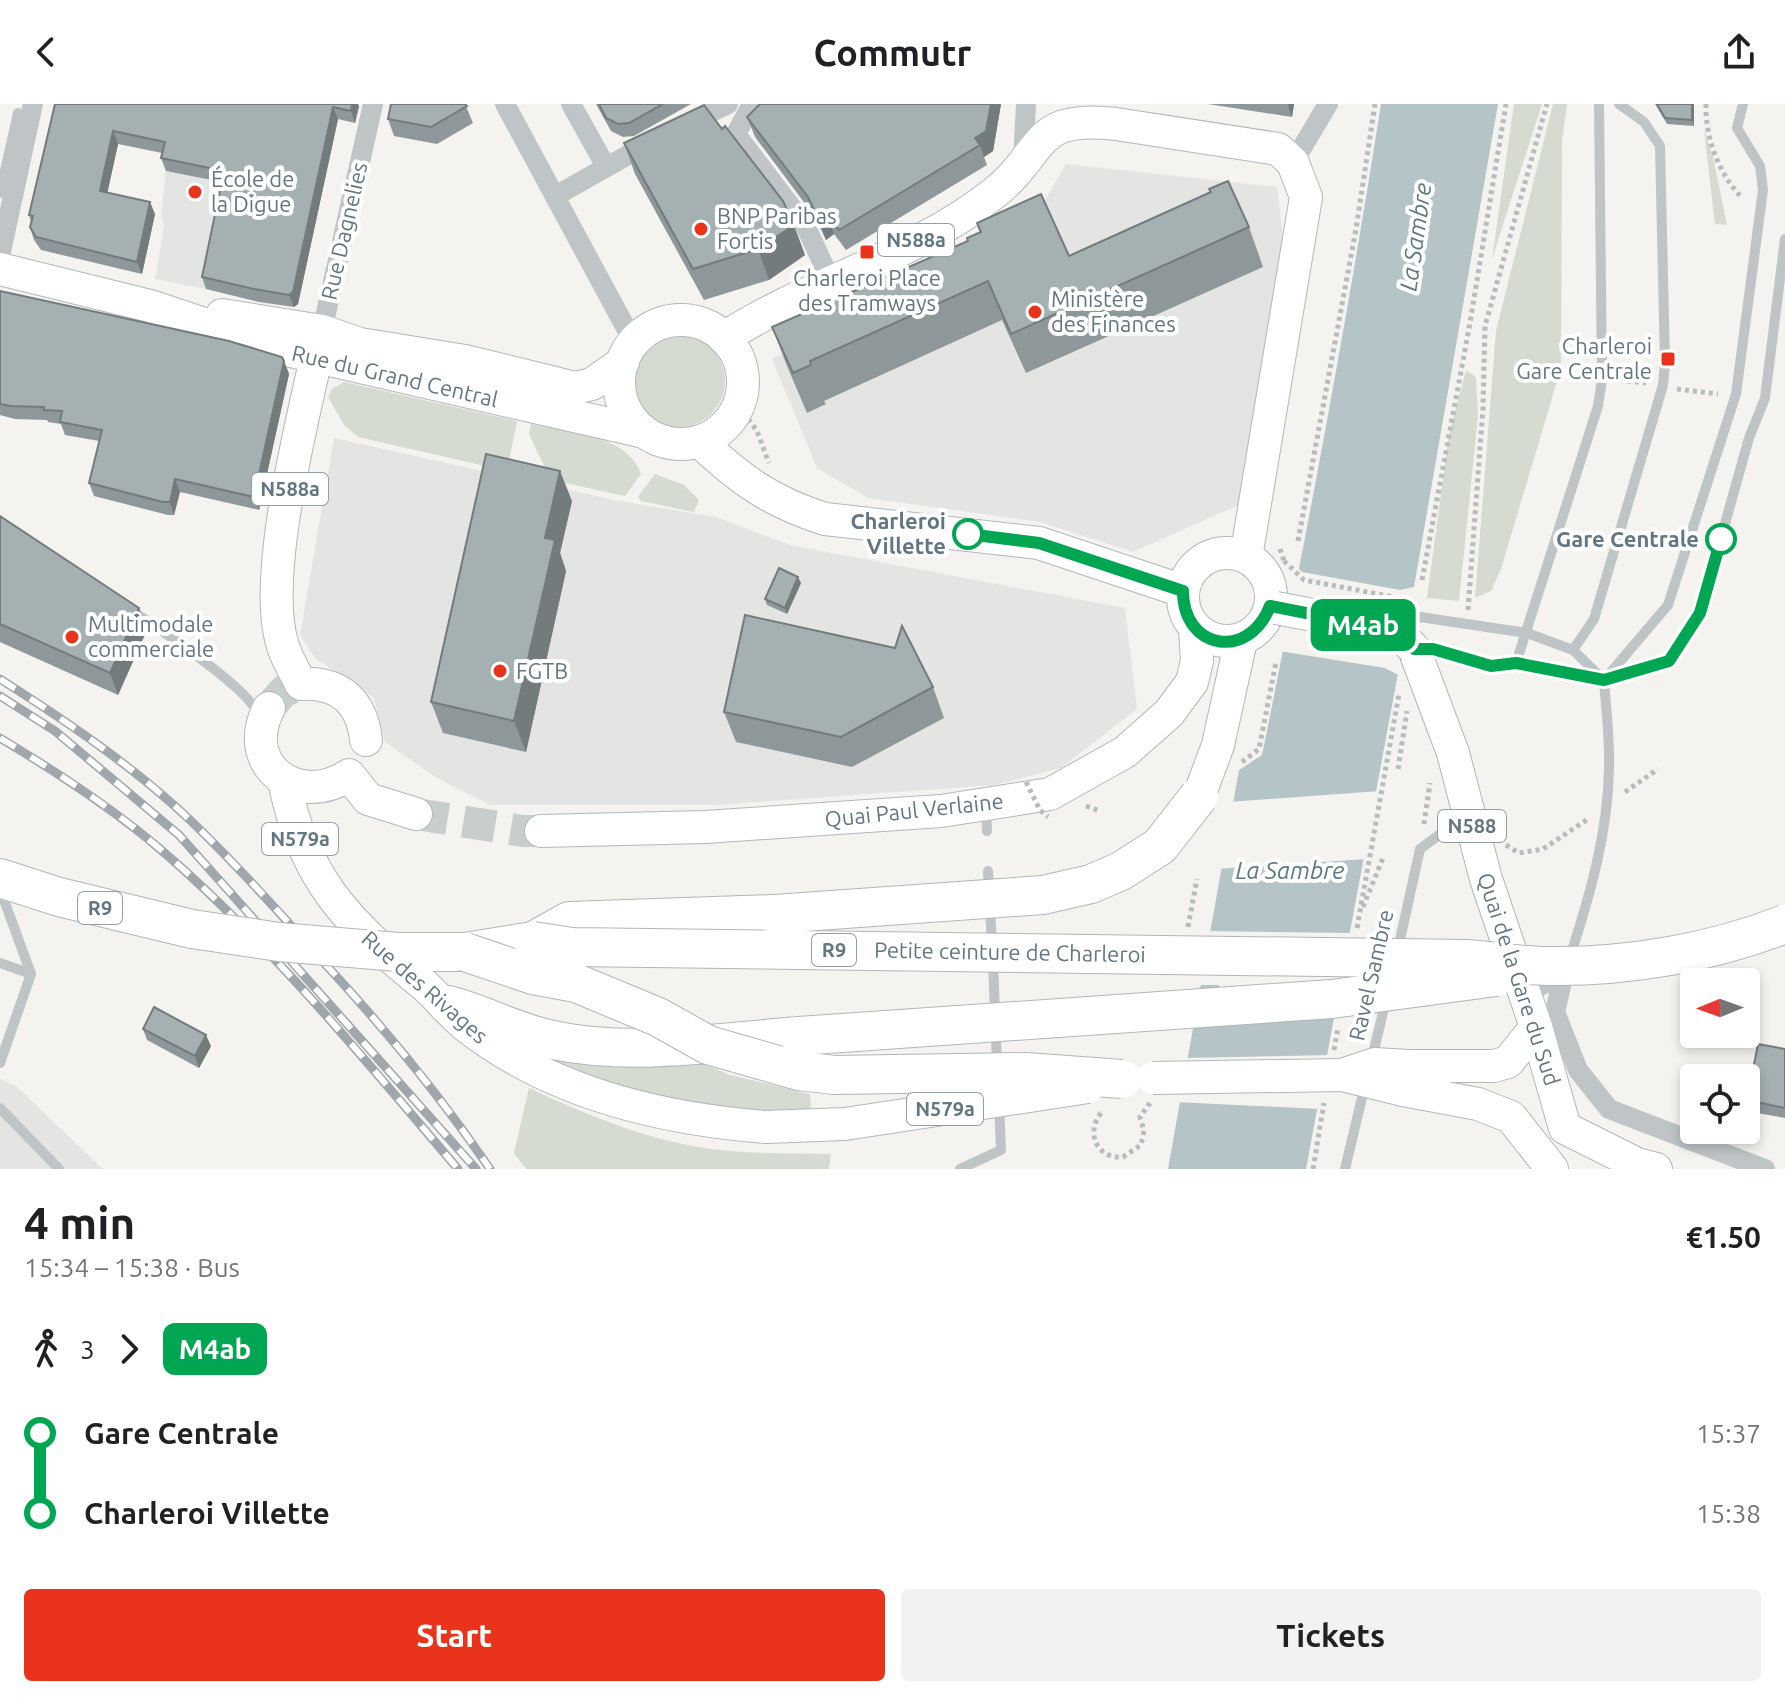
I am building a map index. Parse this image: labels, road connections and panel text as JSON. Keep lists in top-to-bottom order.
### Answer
{
  "streets": {
    "highway": ["R9", "Petite ceinture de Charleroi"],
    "main road": [
      "N588a",
      "Rue du Grand Central",
      "Quai Paul Verlaine",
      "N588",
      "N579a",
      "Quai de la Gare du Sud",
      "Rue des Rivages"
    ],
    "street": ["Rue Dagnelies"],
    "lane": ["Ravel Sambre"]
  },
  "crossings": [
    ["Rue Dagnelies", "N588a"],
    ["Rue Dagnelies", "Rue du Grand Central"],
    ["N588a", "Rue du Grand Central"],
    ["N579a", "Quai de la Gare du Sud"],
    ["N579a", "Rue des Rivages"]
  ],
  "water": ["La Sambre"],
  "places": {
    "other": [
      "École de la Digue",
      "BNP Paribas Fortis",
      "Ministère des Finances",
      "Charleroi Villette",
      "Gare Centrale",
      "Multimodale commerciale",
      "FGTB"
    ],
    "transit": ["Charleroi Place des Tramways", "Charleroi Gare Centrale"]
  },
  "lines": ["bus line M4ab"],
  "north": "left",
  "page": {
    "header": "Commutr",
    "on_map": "M4ab",
    "heading": ["4 min", "15:34 – 15:38 · Bus", "€1.50"],
    "legs": ["3", "M4ab"],
    "list": [
      {
        "name": "Gare Centrale",
        "value": "15:37"
      },
      {
        "name": "Charleroi Villette",
        "value": "15:38"
      }
    ],
    "buttons": ["Start", "Tickets"]
  }
}
